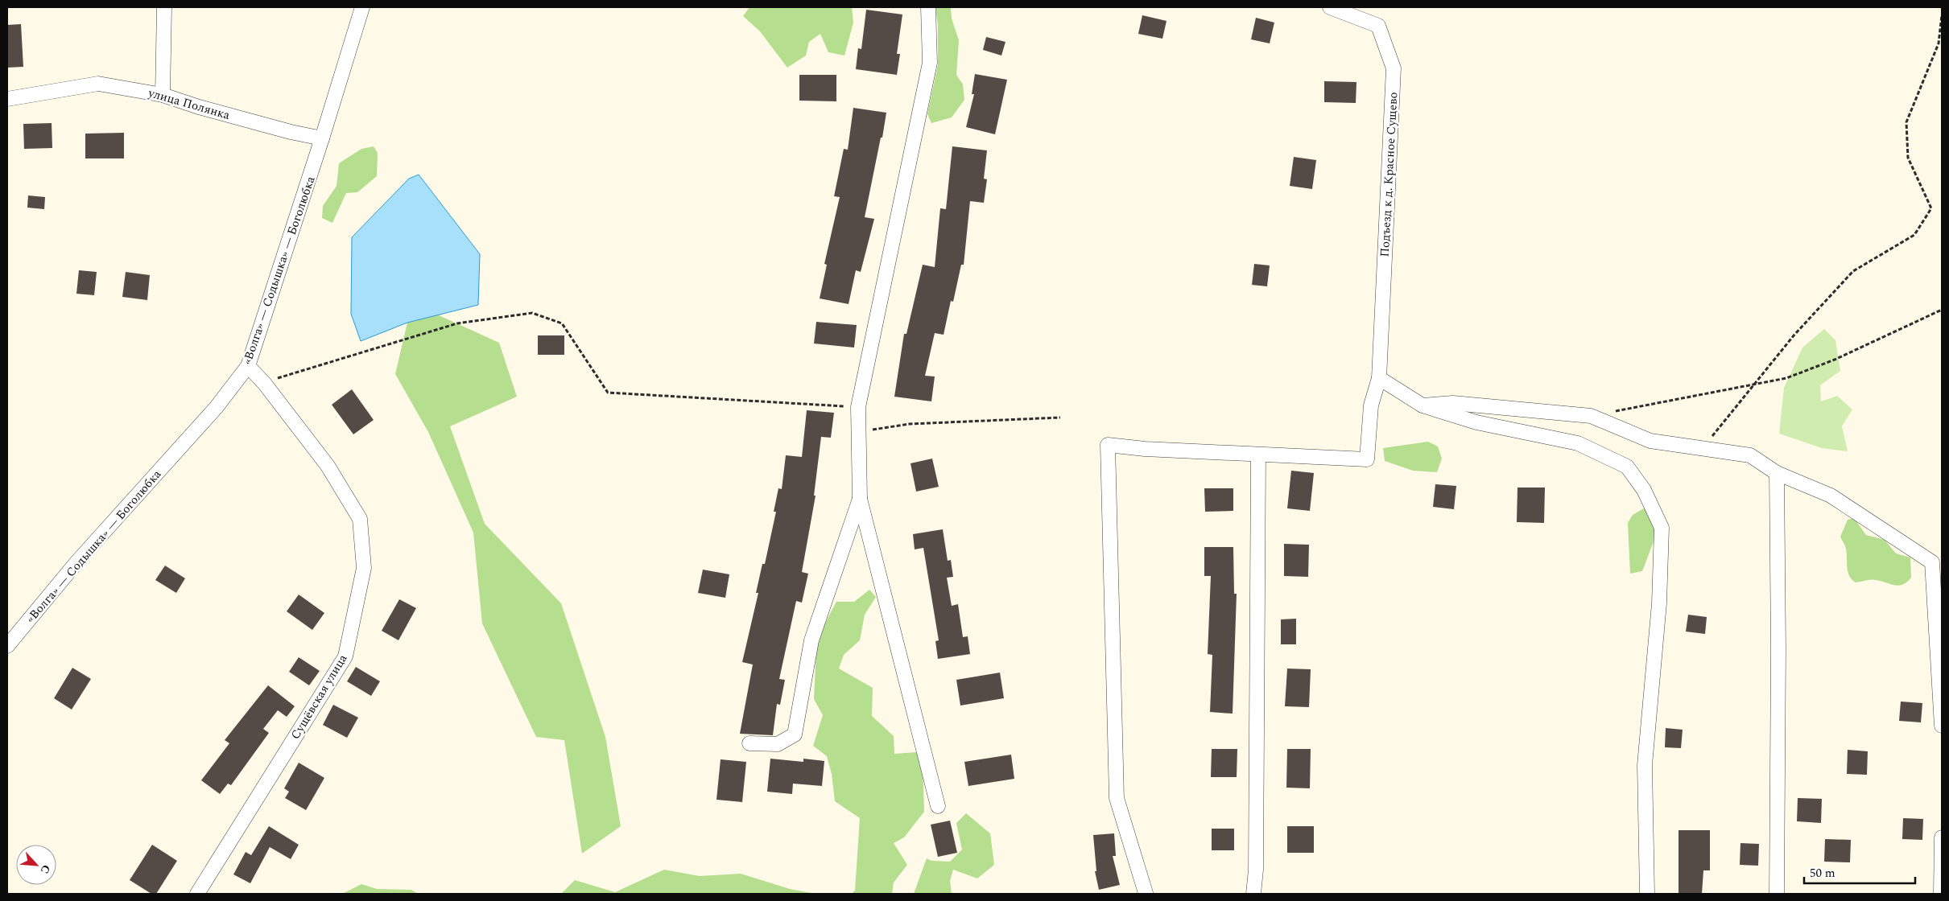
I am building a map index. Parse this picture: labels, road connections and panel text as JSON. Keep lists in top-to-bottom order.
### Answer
{
  "streets": {
    "street": [
      "улица Полянка",
      "Подъезд к д. Красное Сущево",
      "«Волга» — Содышка» — Боголюбка",
      "Сущёвская улица"
    ]
  },
  "crossings": [
    ["улица Полянка", "«Волга» — Содышка» — Боголюбка"],
    ["«Волга» — Содышка» — Боголюбка", "Сущёвская улица"]
  ],
  "scale_bar": "50 m",
  "north": "bottom right"
}
